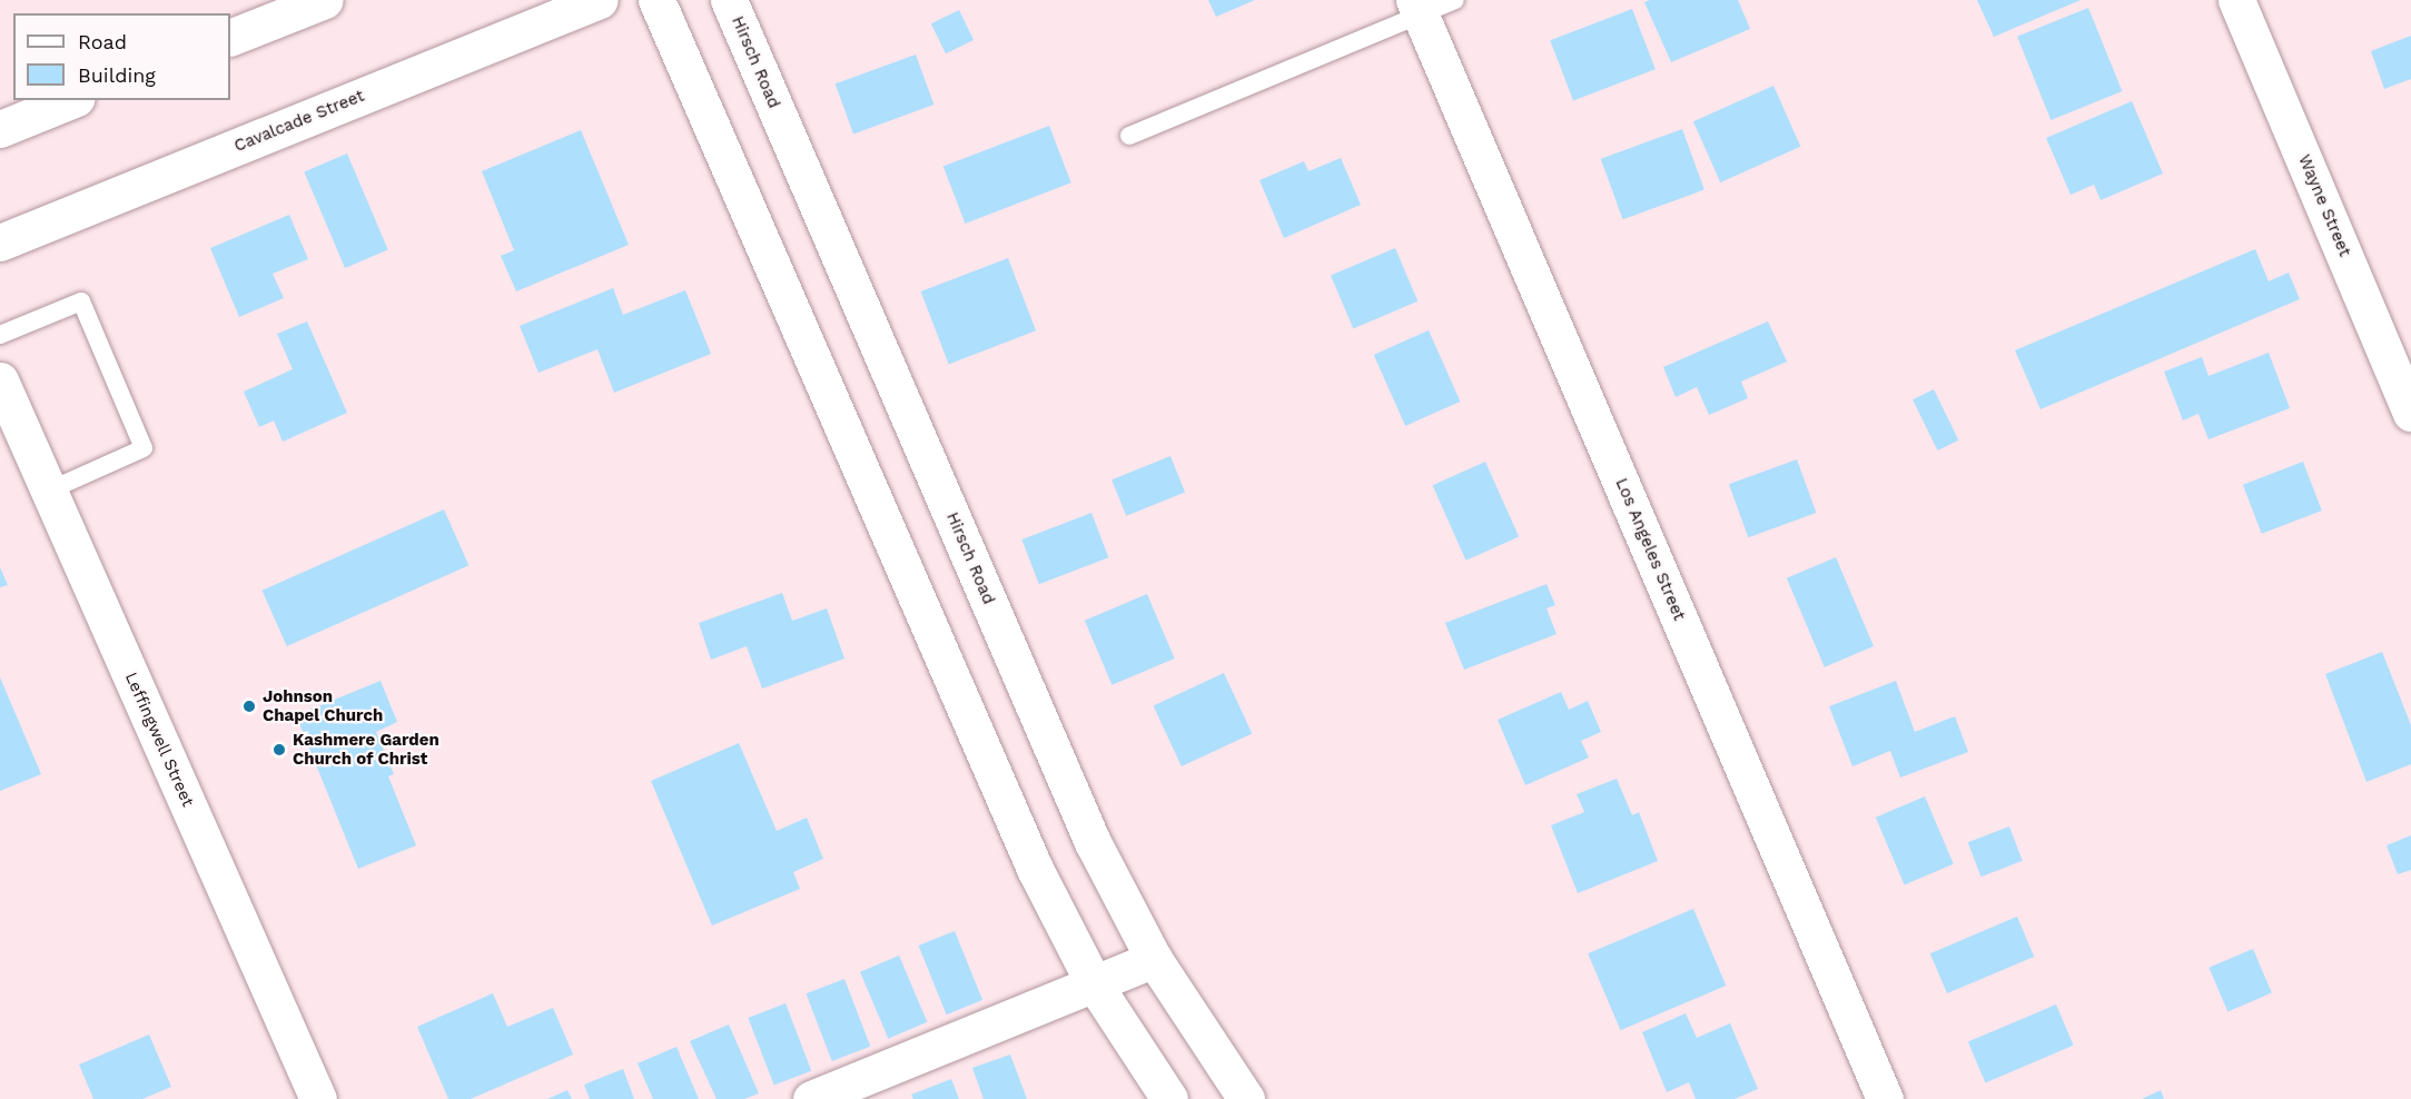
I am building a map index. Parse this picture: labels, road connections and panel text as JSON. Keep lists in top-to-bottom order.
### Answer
{
  "streets": {
    "main road": [
      "Hirsch Road",
      "Cavalcade Street",
      "Wayne Street",
      "Los Angeles Street",
      "Leffingwell Street"
    ]
  },
  "places": ["Johnson Chapel Church", "Kashmere Garden Church of Christ"],
  "legend": ["Road", "Building"]
}
